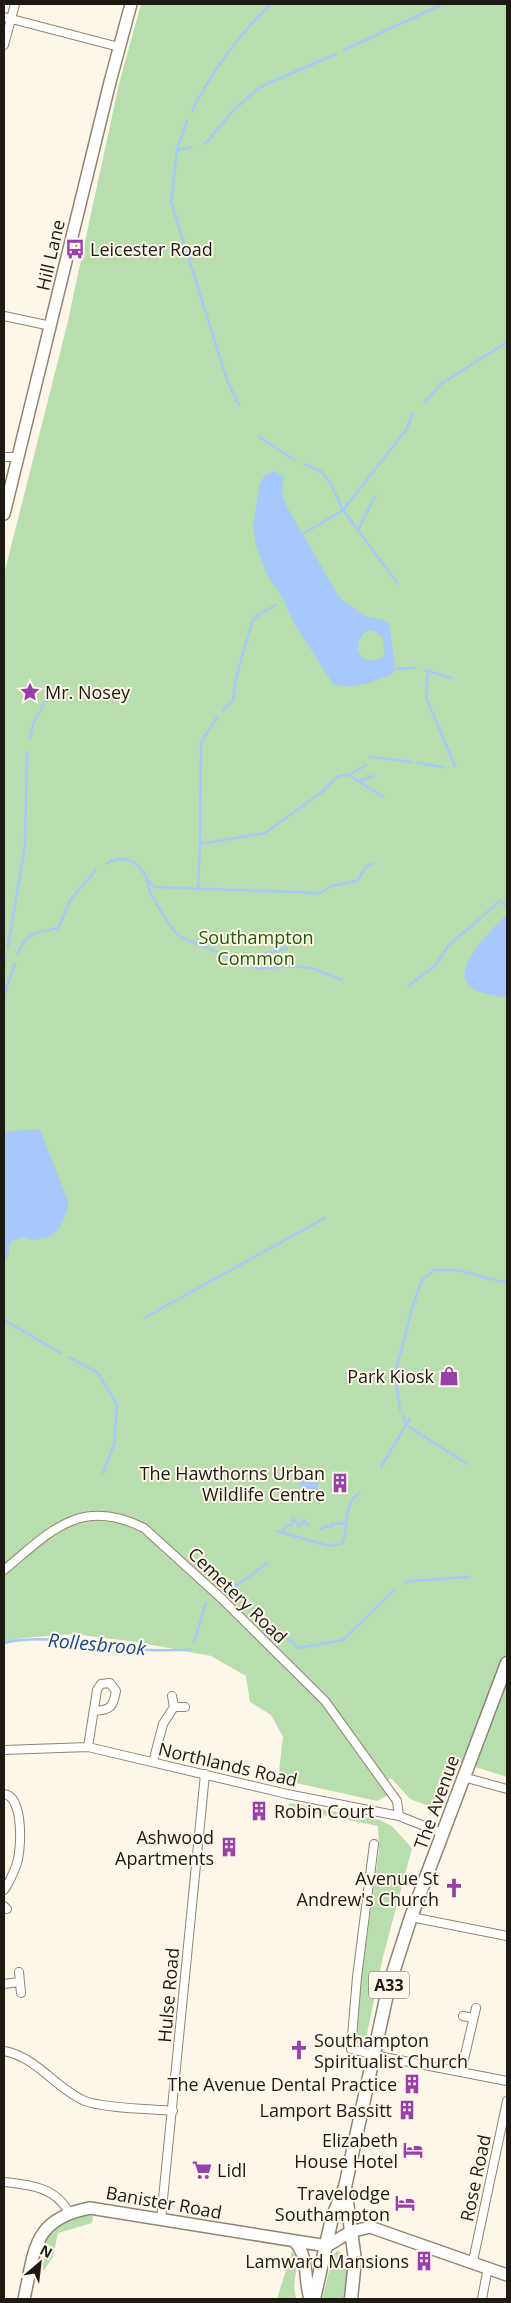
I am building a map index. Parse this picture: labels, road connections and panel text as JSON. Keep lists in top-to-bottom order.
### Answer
{
  "streets": {
    "main road": ["The Avenue", "A33"],
    "street": [
      "Hill Lane",
      "Cemetery Road",
      "Northlands Road",
      "Hulse Road",
      "Rose Road",
      "Banister Road"
    ]
  },
  "crossings": [
    ["Cemetery Road", "Northlands Road"],
    ["Northlands Road", "The Avenue"],
    ["Northlands Road", "Hulse Road"],
    ["The Avenue", "Banister Road"],
    ["Hulse Road", "Banister Road"]
  ],
  "water": ["Rollesbrook"],
  "parks": ["Southampton Common"],
  "places": {
    "bus stop": ["Leicester Road"],
    "place": ["Mr. Nosey"],
    "shop": ["Park Kiosk"],
    "building": [
      "The Hawthorns Urban Wildlife Centre",
      "Robin Court",
      "Ashwood Apartments",
      "The Avenue Dental Practice",
      "Lamport Bassitt",
      "Lamward Mansions"
    ],
    "church": ["Avenue St Andrew's Church", "Southampton Spiritualist Church"],
    "hotel": ["Elizabeth House Hotel", "Travelodge Southampton"],
    "supermarket": ["Lidl"]
  },
  "north": "top right"
}
